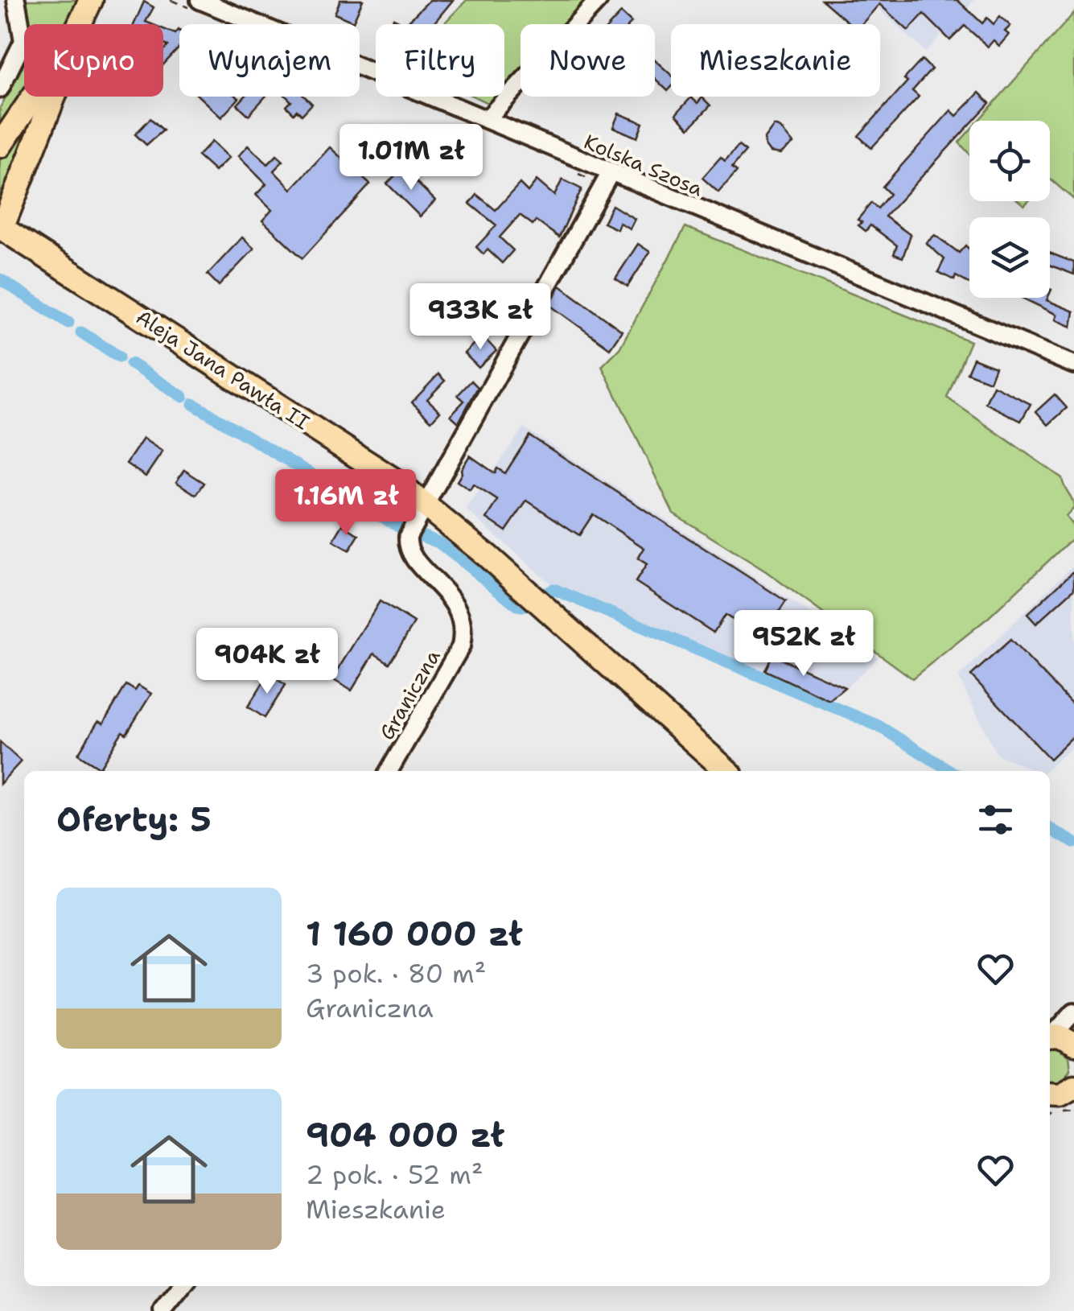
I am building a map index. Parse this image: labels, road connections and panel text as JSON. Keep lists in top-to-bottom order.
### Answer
{
  "streets": {
    "main road": ["Aleja Jana Pawła II"],
    "street": ["Kolska Szosa", "Graniczna"]
  },
  "crossings": [
    ["Kolska Szosa", "Graniczna"],
    ["Aleja Jana Pawła II", "Graniczna"]
  ],
  "page": {
    "chip": [
      "Kupno",
      "Wynajem",
      "Filtry",
      "Nowe",
      "Mieszkanie"
    ],
    "price": [
      "1.01M zł",
      "933K zł",
      "1.16M zł",
      "952K zł",
      "904K zł"
    ],
    "heading": "Oferty: 5",
    "list": [
      {
        "name": "1 160 000 zł",
        "note": "3 pok. · 80 m² · Graniczna"
      },
      {
        "name": "904 000 zł",
        "note": "2 pok. · 52 m² · Mieszkanie"
      }
    ]
  }
}
